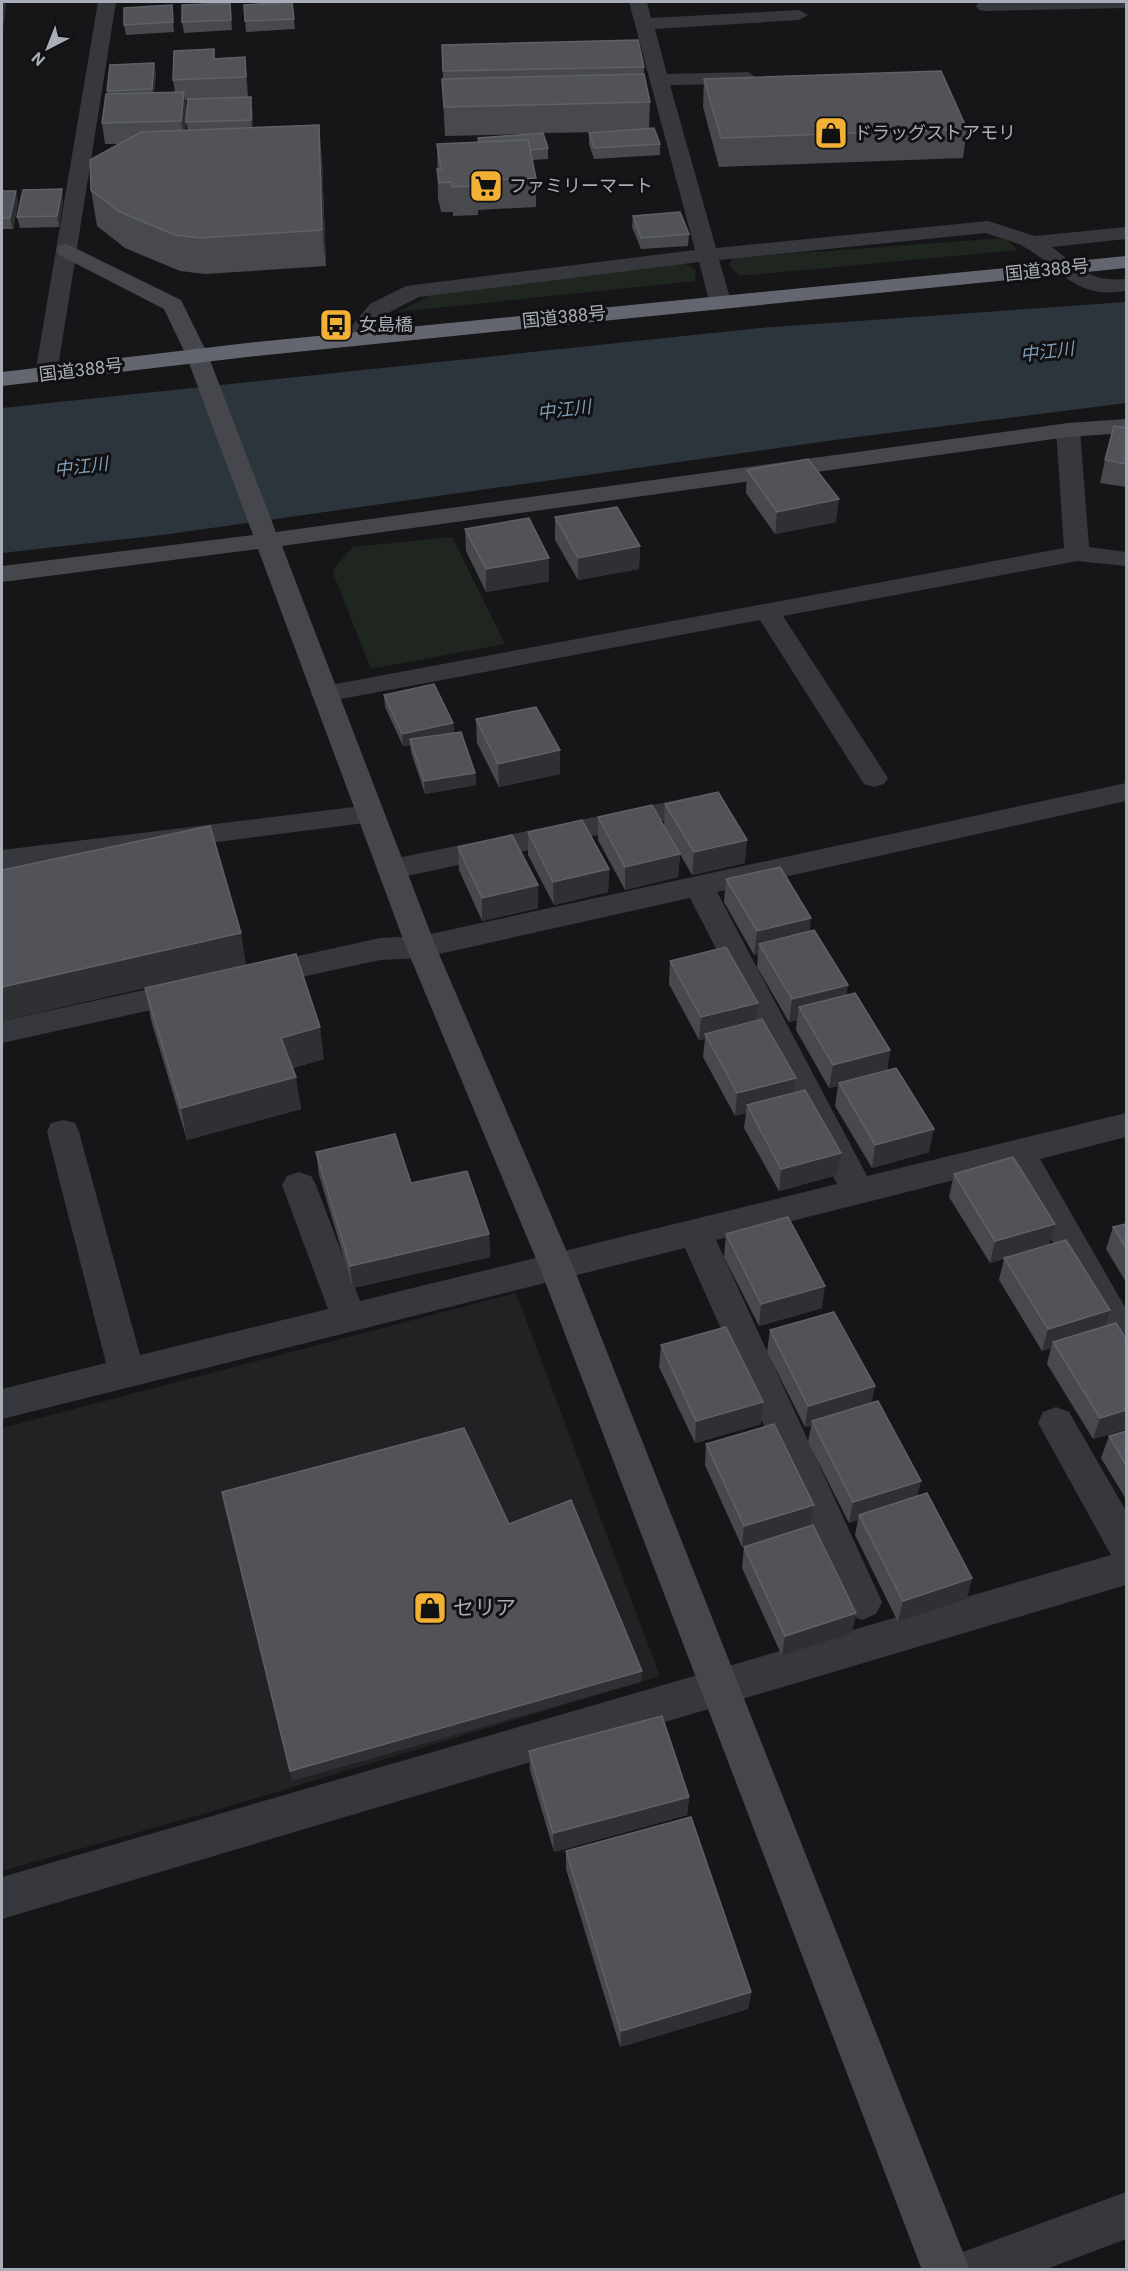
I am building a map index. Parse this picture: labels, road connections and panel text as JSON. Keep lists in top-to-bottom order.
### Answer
{
  "streets": {
    "highway": ["国道388号"]
  },
  "water": ["中江川"],
  "places": {
    "shop": ["ドラッグストアモリ", "セリア"],
    "supermarket": ["ファミリーマート"],
    "bus stop": ["女島橋"]
  },
  "north": "bottom left"
}
